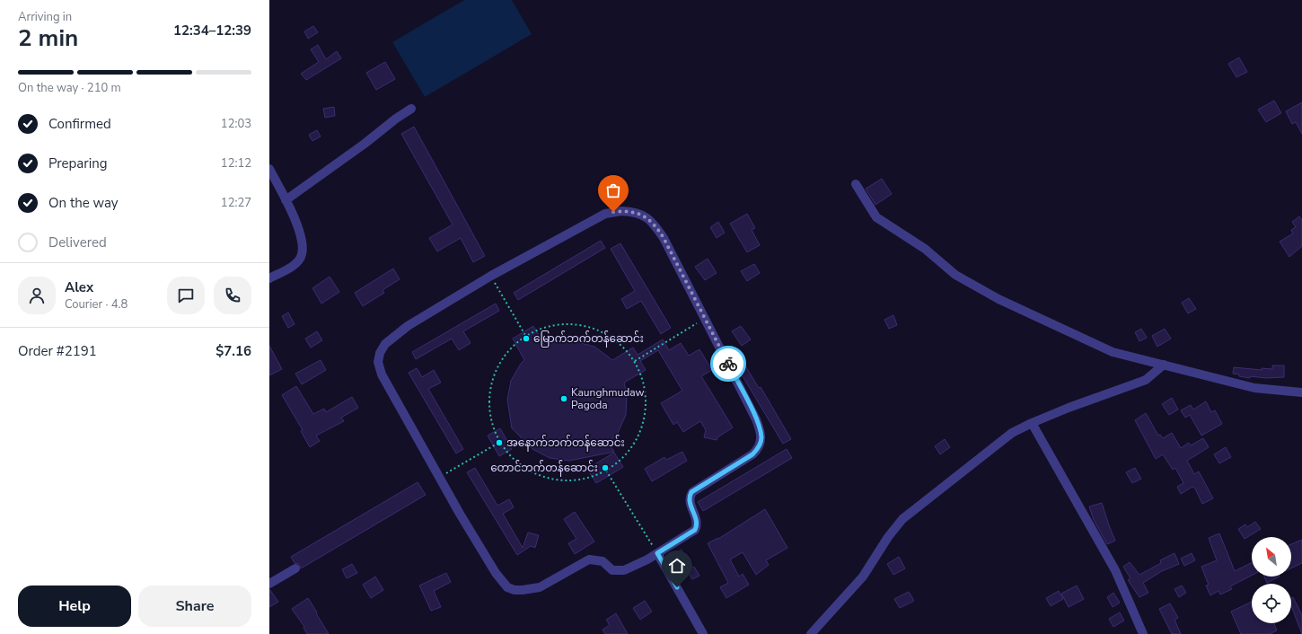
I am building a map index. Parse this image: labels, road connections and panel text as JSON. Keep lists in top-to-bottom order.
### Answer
{
  "places": [
    "မြောက်ဘက်တန်ဆောင်း",
    "Kaunghmudaw Pagoda",
    "အနောက်ဘက်တန်ဆောင်း",
    "တောင်ဘက်တန်ဆောင်း"
  ],
  "north": "top left",
  "page": {
    "heading": ["2 min", "Arriving in", "12:34–12:39"],
    "panel": [
      "Alex",
      "Courier · 4.8",
      "Order #2191",
      "$7.16"
    ],
    "bar": "On the way · 210 m",
    "list": [
      ["Confirmed", "12:03"],
      ["Preparing", "12:12"],
      ["On the way", "12:27"],
      "Delivered"
    ],
    "buttons": ["Help", "Share"]
  }
}
